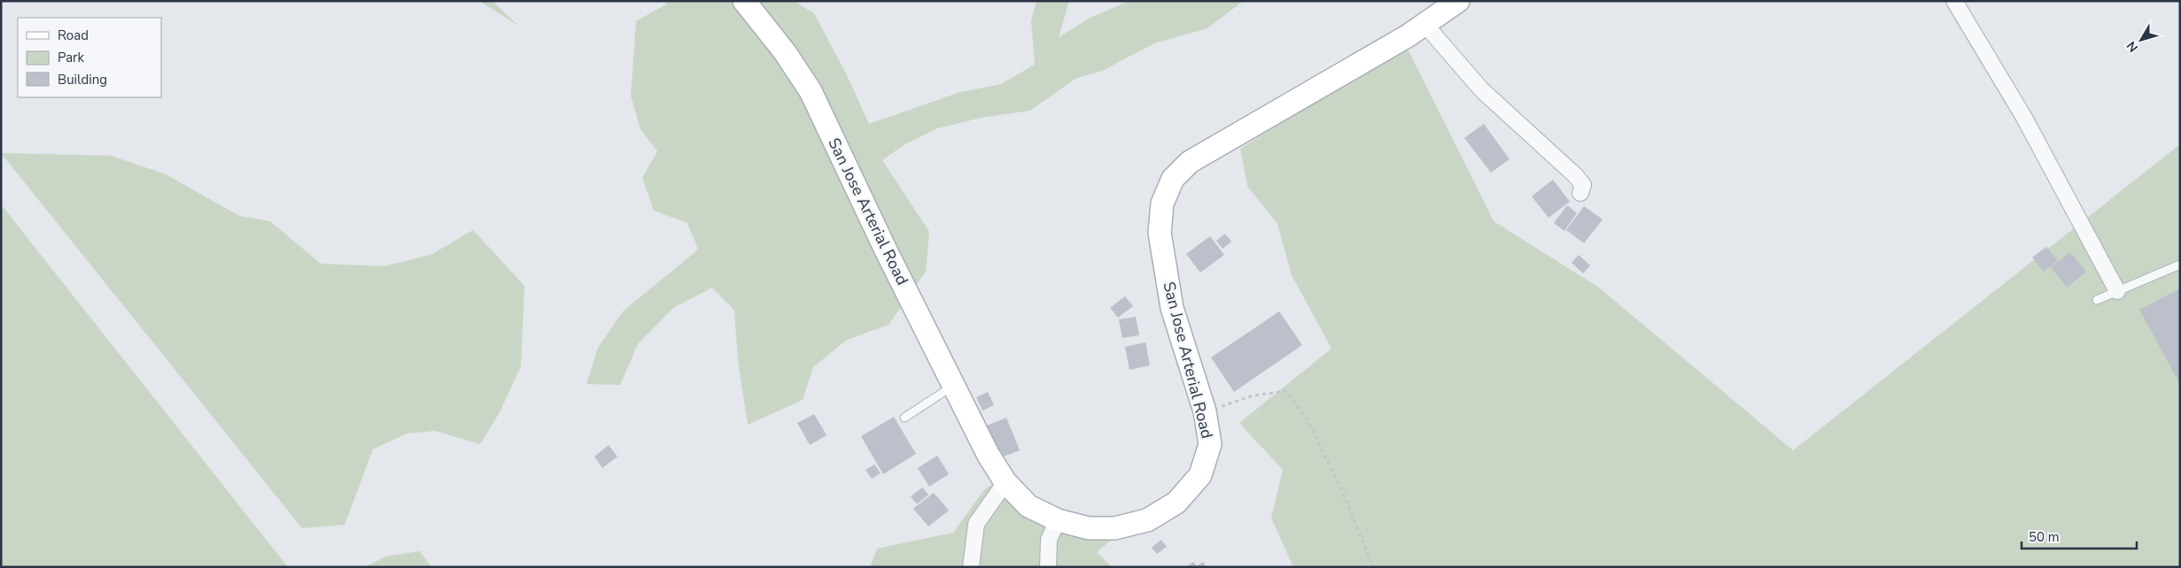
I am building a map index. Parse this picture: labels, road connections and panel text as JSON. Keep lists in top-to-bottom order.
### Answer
{
  "streets": {
    "main road": ["San Jose Arterial Road"]
  },
  "legend": ["Road", "Park", "Building"],
  "scale_bar": "50 m",
  "north": "bottom left"
}
